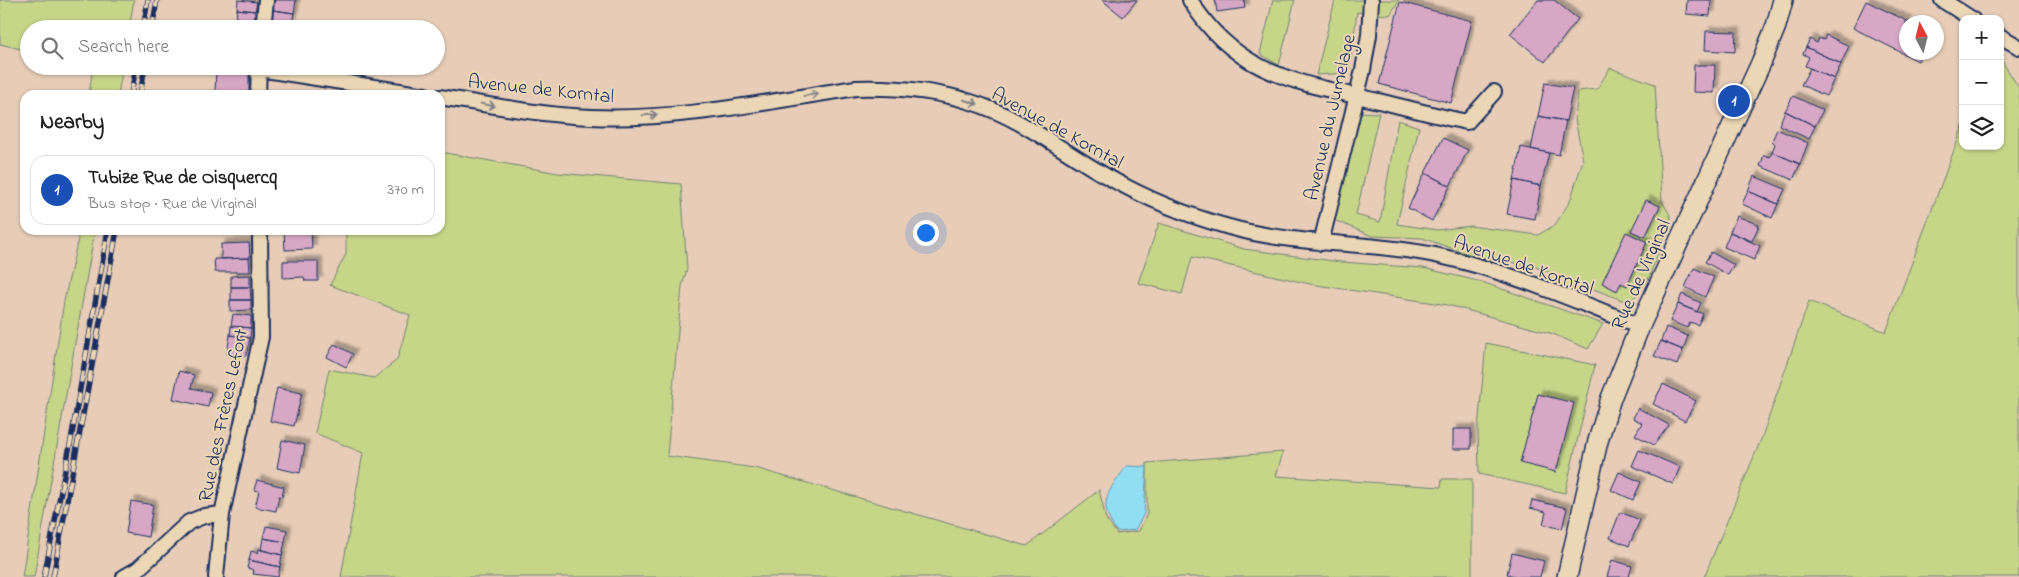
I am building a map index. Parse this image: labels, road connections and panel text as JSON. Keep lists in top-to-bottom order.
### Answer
{
  "streets": {
    "street": [
      "Avenue de Korntal",
      "Avenue du Jumelage",
      "Rue de Virginal",
      "Rue des Frères Lefort"
    ]
  },
  "crossings": [
    ["Avenue de Korntal", "Avenue du Jumelage"],
    ["Avenue de Korntal", "Rue de Virginal"]
  ],
  "one_way": ["Avenue de Korntal"],
  "north": "top",
  "page": {
    "map_buttons": ["+", "−"],
    "search": "Search here",
    "pins": "1",
    "heading": "Nearby",
    "list": [
      {
        "mark": "1",
        "name": "Tubize Rue de Oisquercq",
        "note": "Bus stop · Rue de Virginal",
        "value": "370 m"
      }
    ]
  }
}
